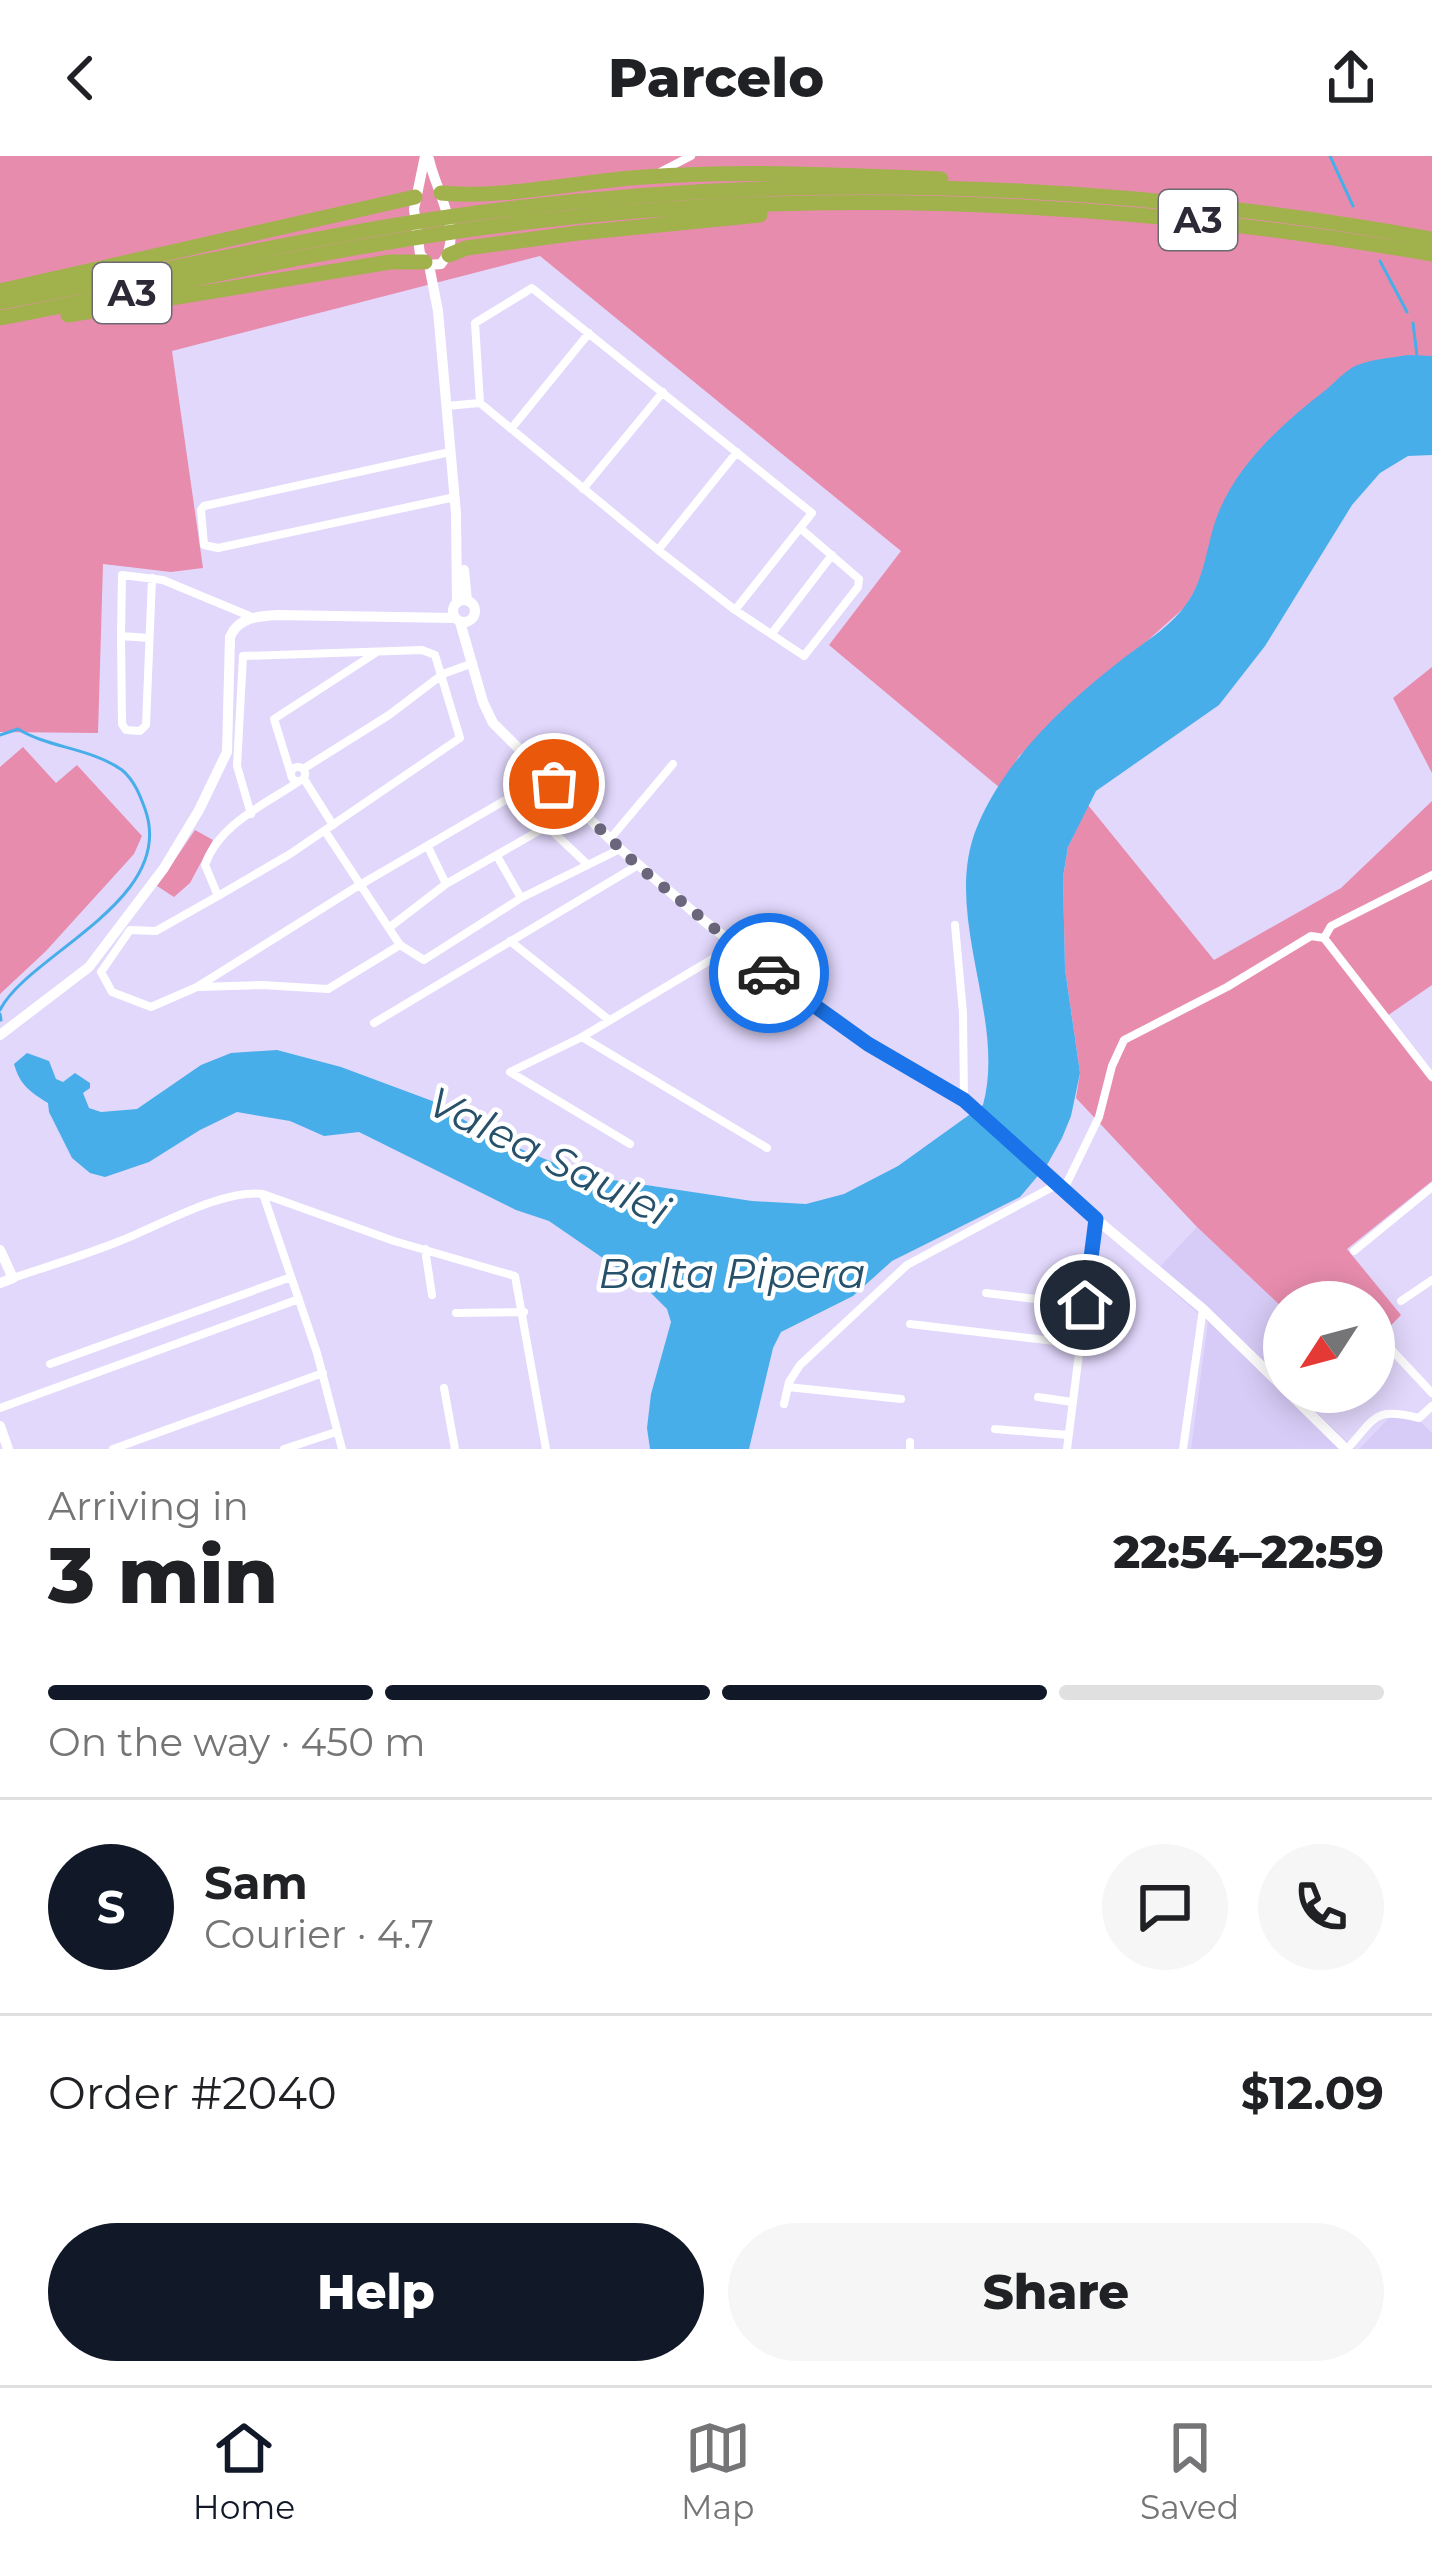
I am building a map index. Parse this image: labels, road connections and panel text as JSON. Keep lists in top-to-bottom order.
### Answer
{
  "streets": {
    "highway": ["A3"]
  },
  "water": ["Valea Saulei", "Balta Pipera"],
  "north": "bottom left",
  "page": {
    "header": "Parcelo",
    "heading": ["3 min", "Arriving in", "22:54–22:59"],
    "panel": [
      "Sam",
      "Courier · 4.7",
      "Order #2040",
      "$12.09"
    ],
    "bar": "On the way · 450 m",
    "round": "S",
    "buttons": ["Help", "Share"],
    "tabs": ["Home", "Map", "Saved"]
  }
}
